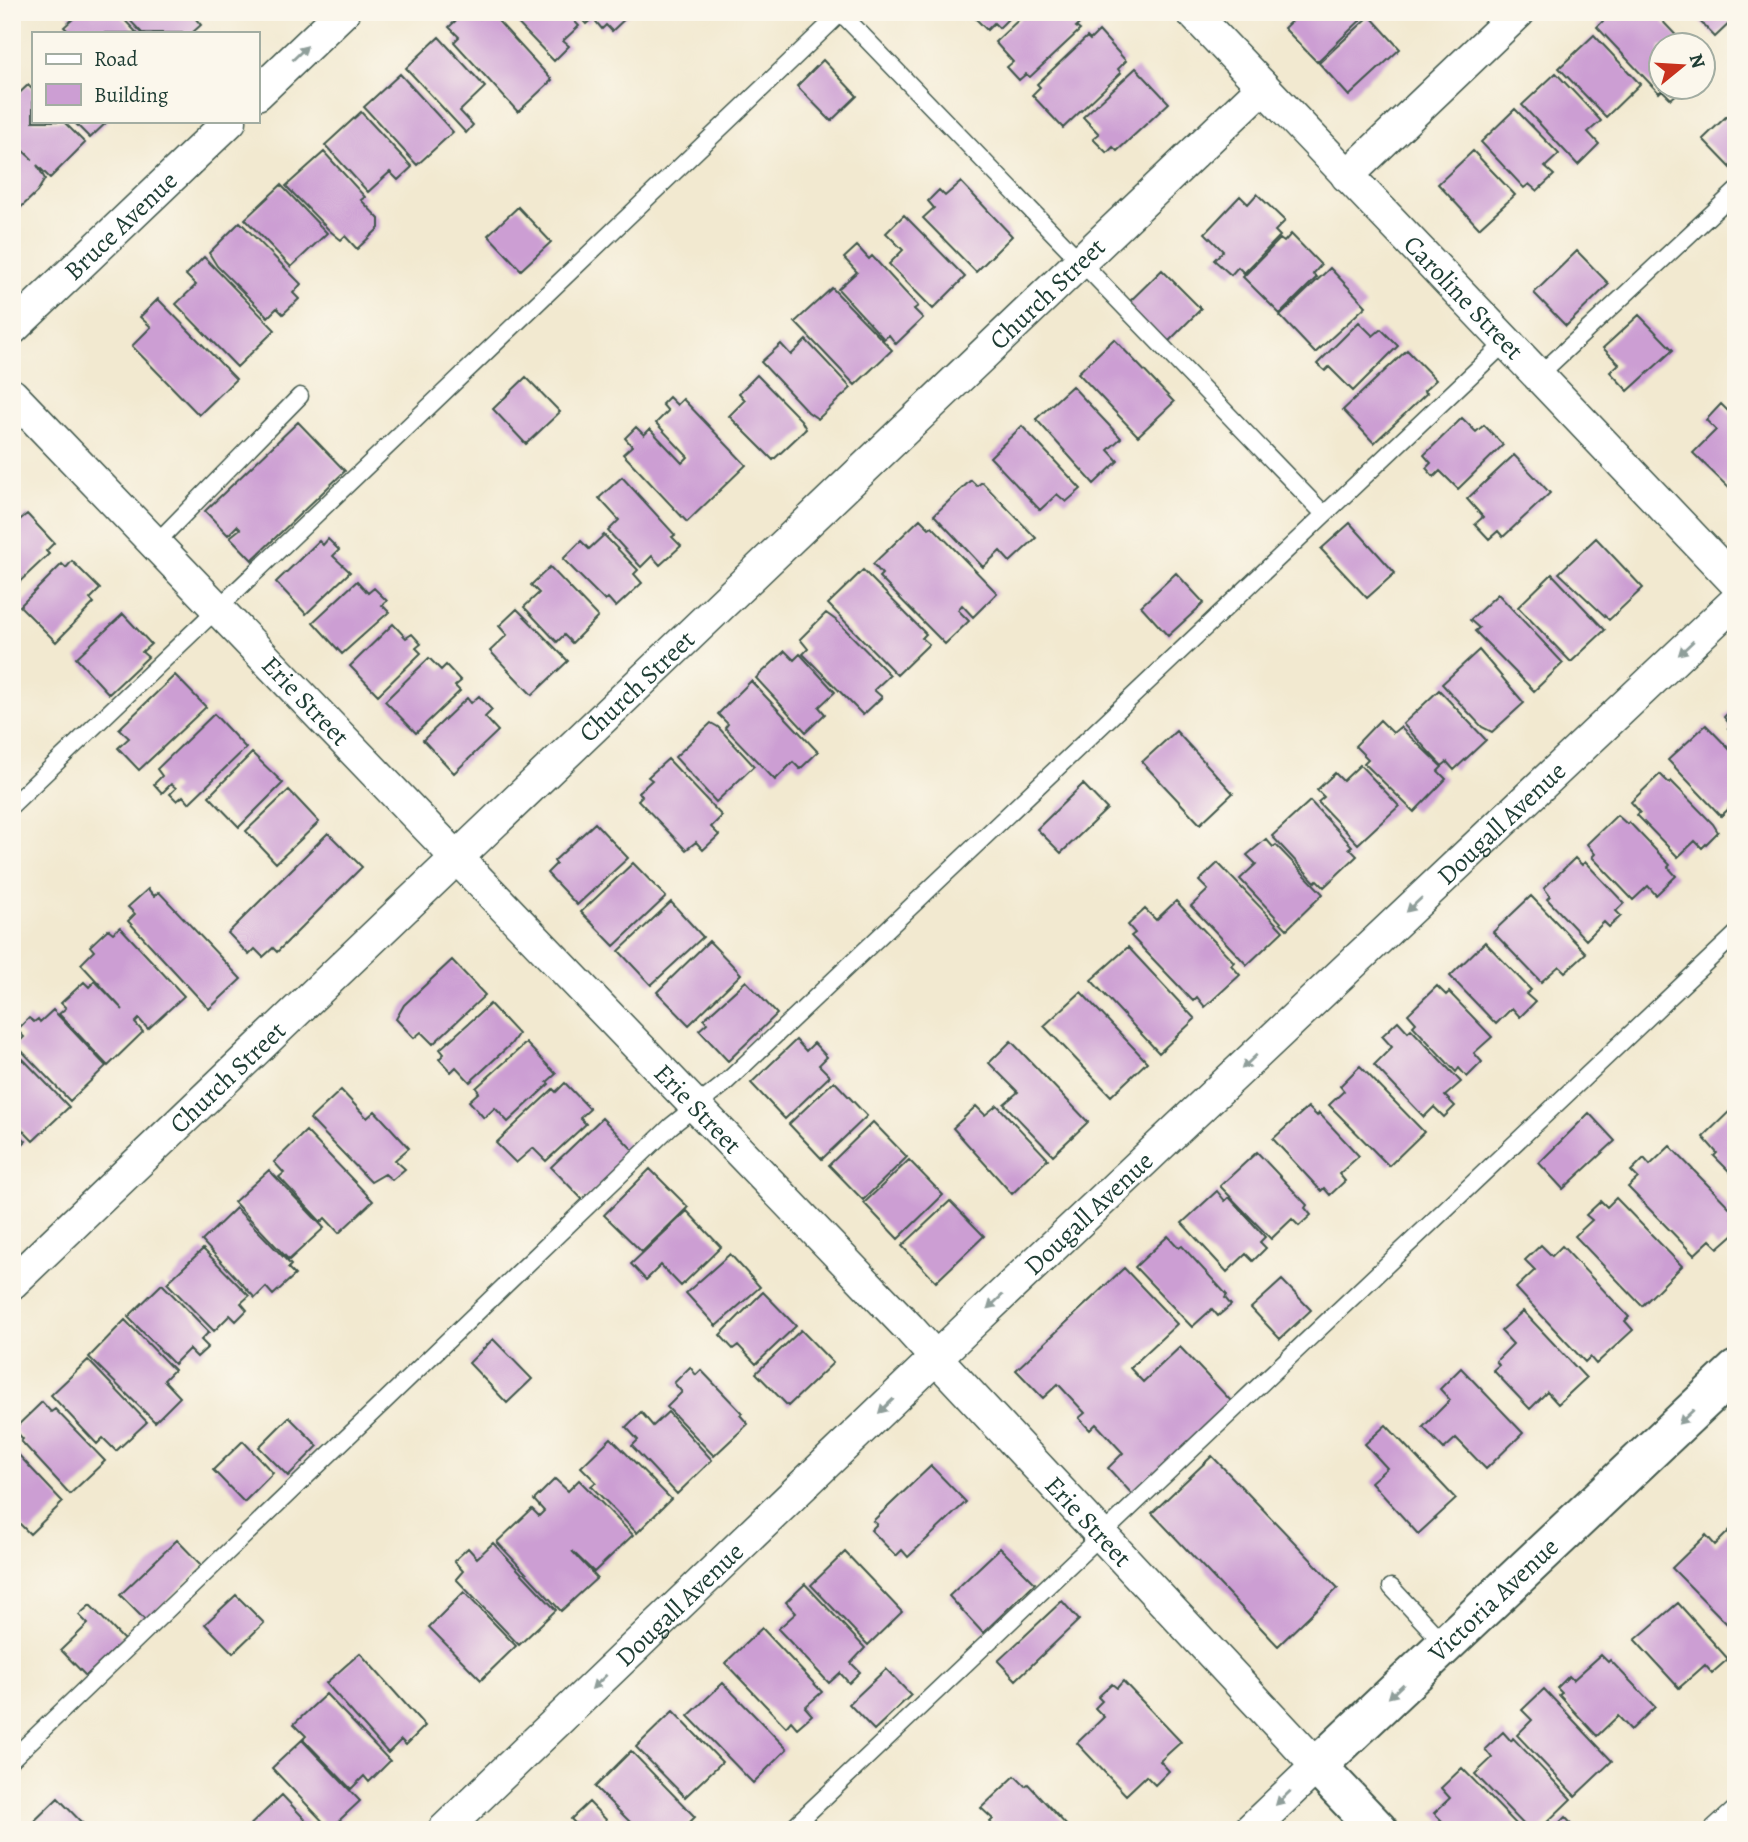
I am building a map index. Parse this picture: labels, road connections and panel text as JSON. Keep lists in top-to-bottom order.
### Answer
{
  "streets": {
    "street": [
      "Bruce Avenue",
      "Church Street",
      "Caroline Street",
      "Erie Street",
      "Dougall Avenue",
      "Victoria Avenue"
    ]
  },
  "crossings": [
    ["Church Street", "Caroline Street"],
    ["Church Street", "Erie Street"],
    ["Erie Street", "Dougall Avenue"],
    ["Erie Street", "Victoria Avenue"]
  ],
  "one_way": ["Dougall Avenue", "Victoria Avenue"],
  "legend": ["Road", "Building"],
  "north": "right"
}
